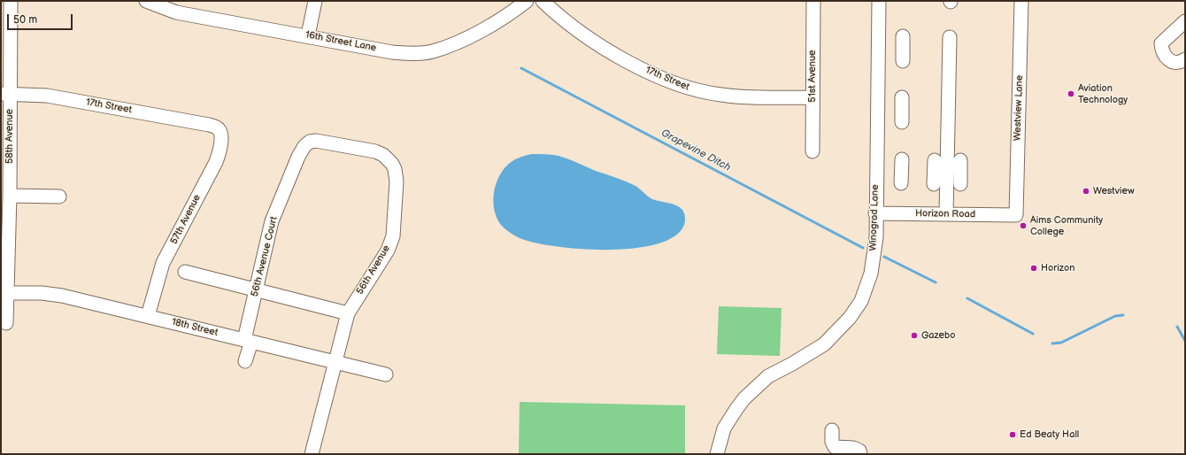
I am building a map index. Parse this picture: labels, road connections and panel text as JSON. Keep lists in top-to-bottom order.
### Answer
{
  "streets": {
    "street": [
      "16th Street Lane",
      "51st Avenue",
      "17th Street",
      "Westview Lane",
      "58th Avenue",
      "Horizon Road",
      "Winograd Lane",
      "57th Avenue",
      "56th Avenue Court",
      "56th Avenue",
      "18th Street"
    ]
  },
  "crossings": [
    ["51st Avenue", "17th Street"],
    ["17th Street", "58th Avenue"],
    ["17th Street", "57th Avenue"],
    ["Westview Lane", "Horizon Road"],
    ["58th Avenue", "18th Street"],
    ["Horizon Road", "Winograd Lane"],
    ["57th Avenue", "18th Street"],
    ["56th Avenue Court", "56th Avenue"],
    ["56th Avenue Court", "18th Street"],
    ["56th Avenue", "18th Street"]
  ],
  "water": ["Grapevine Ditch"],
  "places": [
    "Aviation Technology",
    "Westview",
    "Aims Community College",
    "Horizon",
    "Gazebo",
    "Ed Beaty Hall"
  ],
  "scale_bar": "50 m"
}
